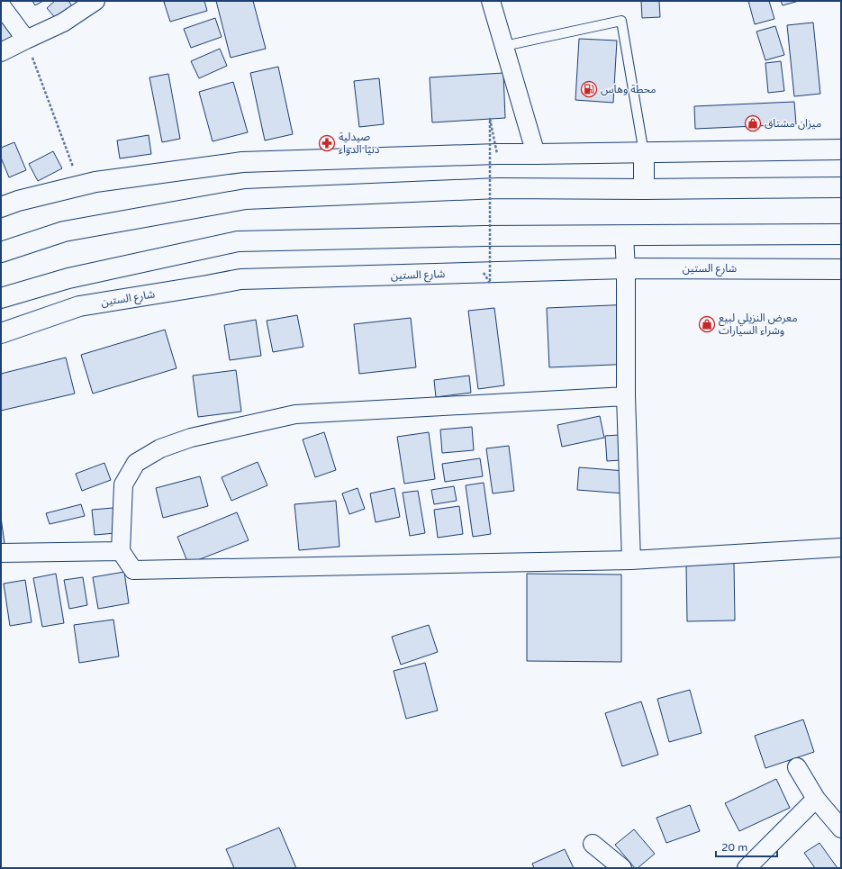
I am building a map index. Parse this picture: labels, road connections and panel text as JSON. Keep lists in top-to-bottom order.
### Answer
{
  "streets": {
    "main road": ["شارع الستين"]
  },
  "places": {
    "fuel station": ["محطة وهاس"],
    "shop": ["ميزان مشتاق", "معرض النزيلي لبيع وشراء السيارات"],
    "pharmacy": ["صيدلية دنيا الدواء"]
  },
  "scale_bar": "20 m"
}
